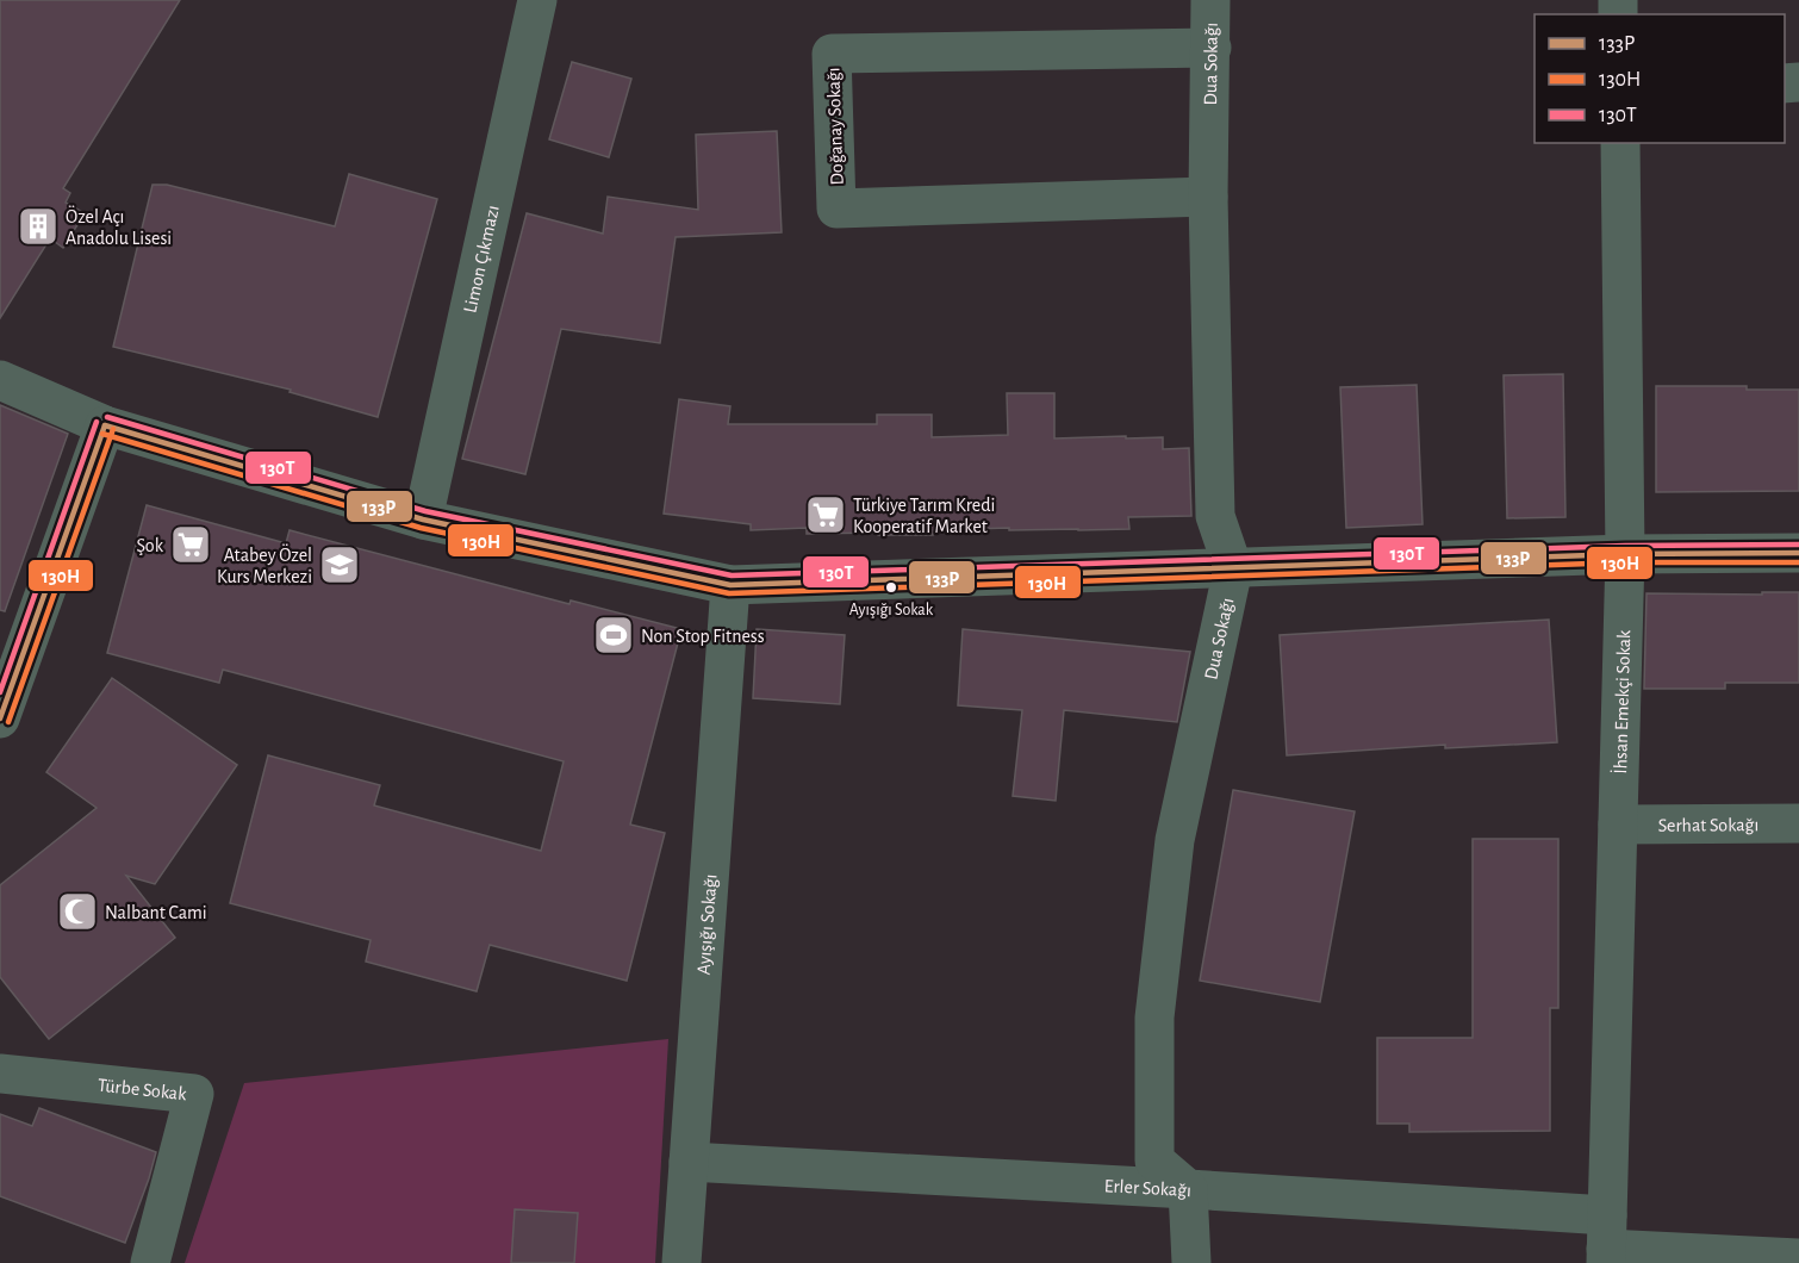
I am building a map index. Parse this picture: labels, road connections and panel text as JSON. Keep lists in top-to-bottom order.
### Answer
{
  "streets": {
    "street": [
      "Dua Sokağı",
      "Doğanay Sokağı",
      "Limon Çıkmazı",
      "İhsan Emekçi Sokak",
      "Serhat Sokağı",
      "Ayışığı Sokağı",
      "Türbe Sokak",
      "Erler Sokağı"
    ]
  },
  "crossings": [
    ["Dua Sokağı", "Doğanay Sokağı"],
    ["Dua Sokağı", "Erler Sokağı"],
    ["İhsan Emekçi Sokak", "Serhat Sokağı"],
    ["İhsan Emekçi Sokak", "Erler Sokağı"],
    ["Ayışığı Sokağı", "Erler Sokağı"]
  ],
  "places": {
    "building": ["Özel Açı Anadolu Lisesi"],
    "supermarket": ["Türkiye Tarım Kredi Kooperatif Market", "Şok"],
    "school or university": ["Atabey Özel Kurs Merkezi"],
    "other": ["Ayışığı Sokak"],
    "sports": ["Non Stop Fitness"],
    "mosque": ["Nalbant Cami"]
  },
  "lines": ["transit line 130T", "transit line 133P", "transit line 130H"],
  "legend": ["133P", "130H", "130T"]
}
